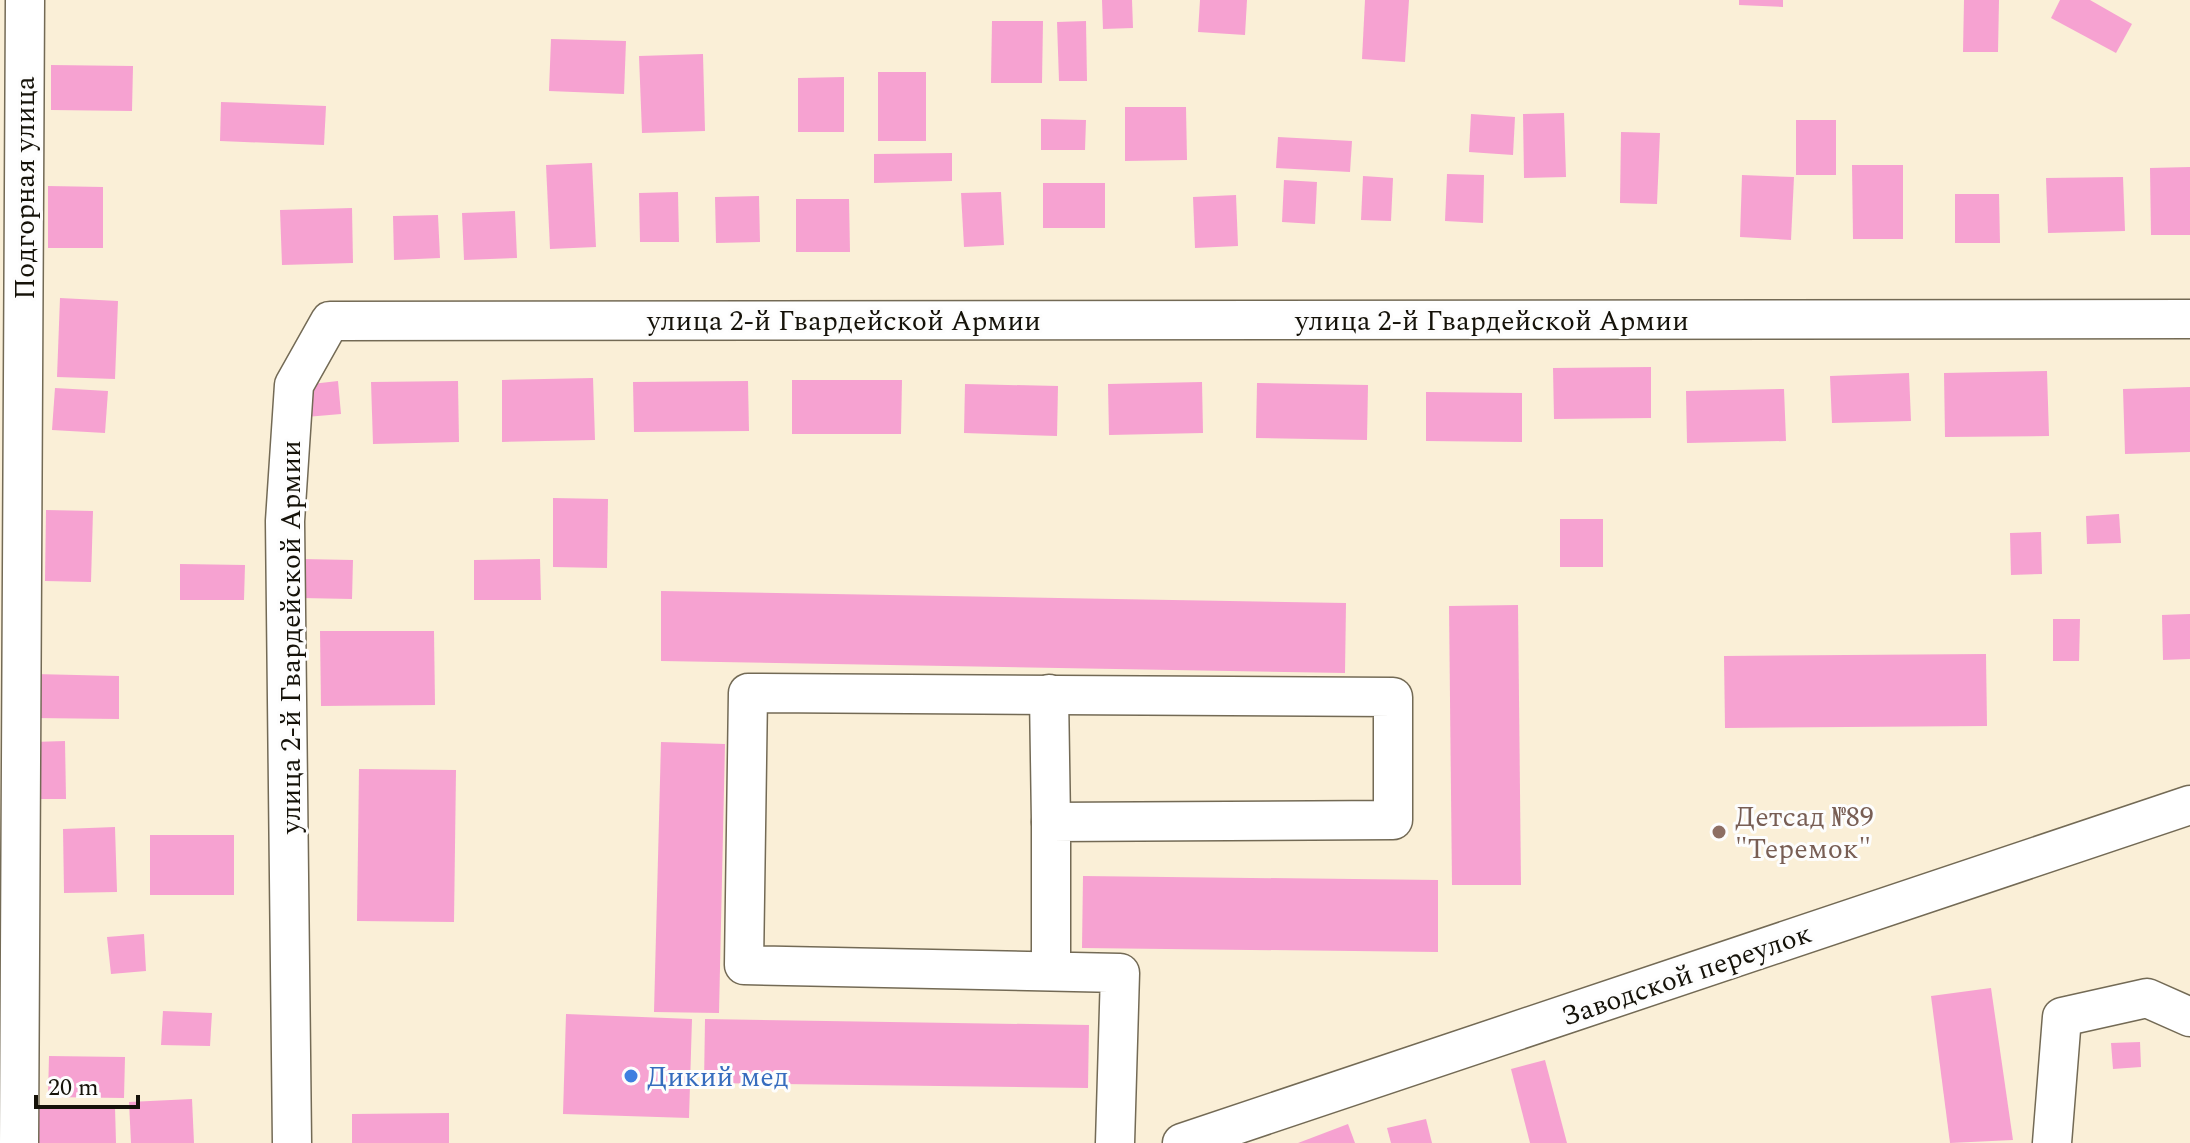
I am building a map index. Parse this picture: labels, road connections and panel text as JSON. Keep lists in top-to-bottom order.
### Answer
{
  "streets": {
    "street": ["Подгорная улица", "улица 2-й Гвардейской Армии", "Заводской переулок"]
  },
  "places": ["Детсад №89 \"Теремок\"", "Дикий мед"],
  "scale_bar": "20 m"
}
